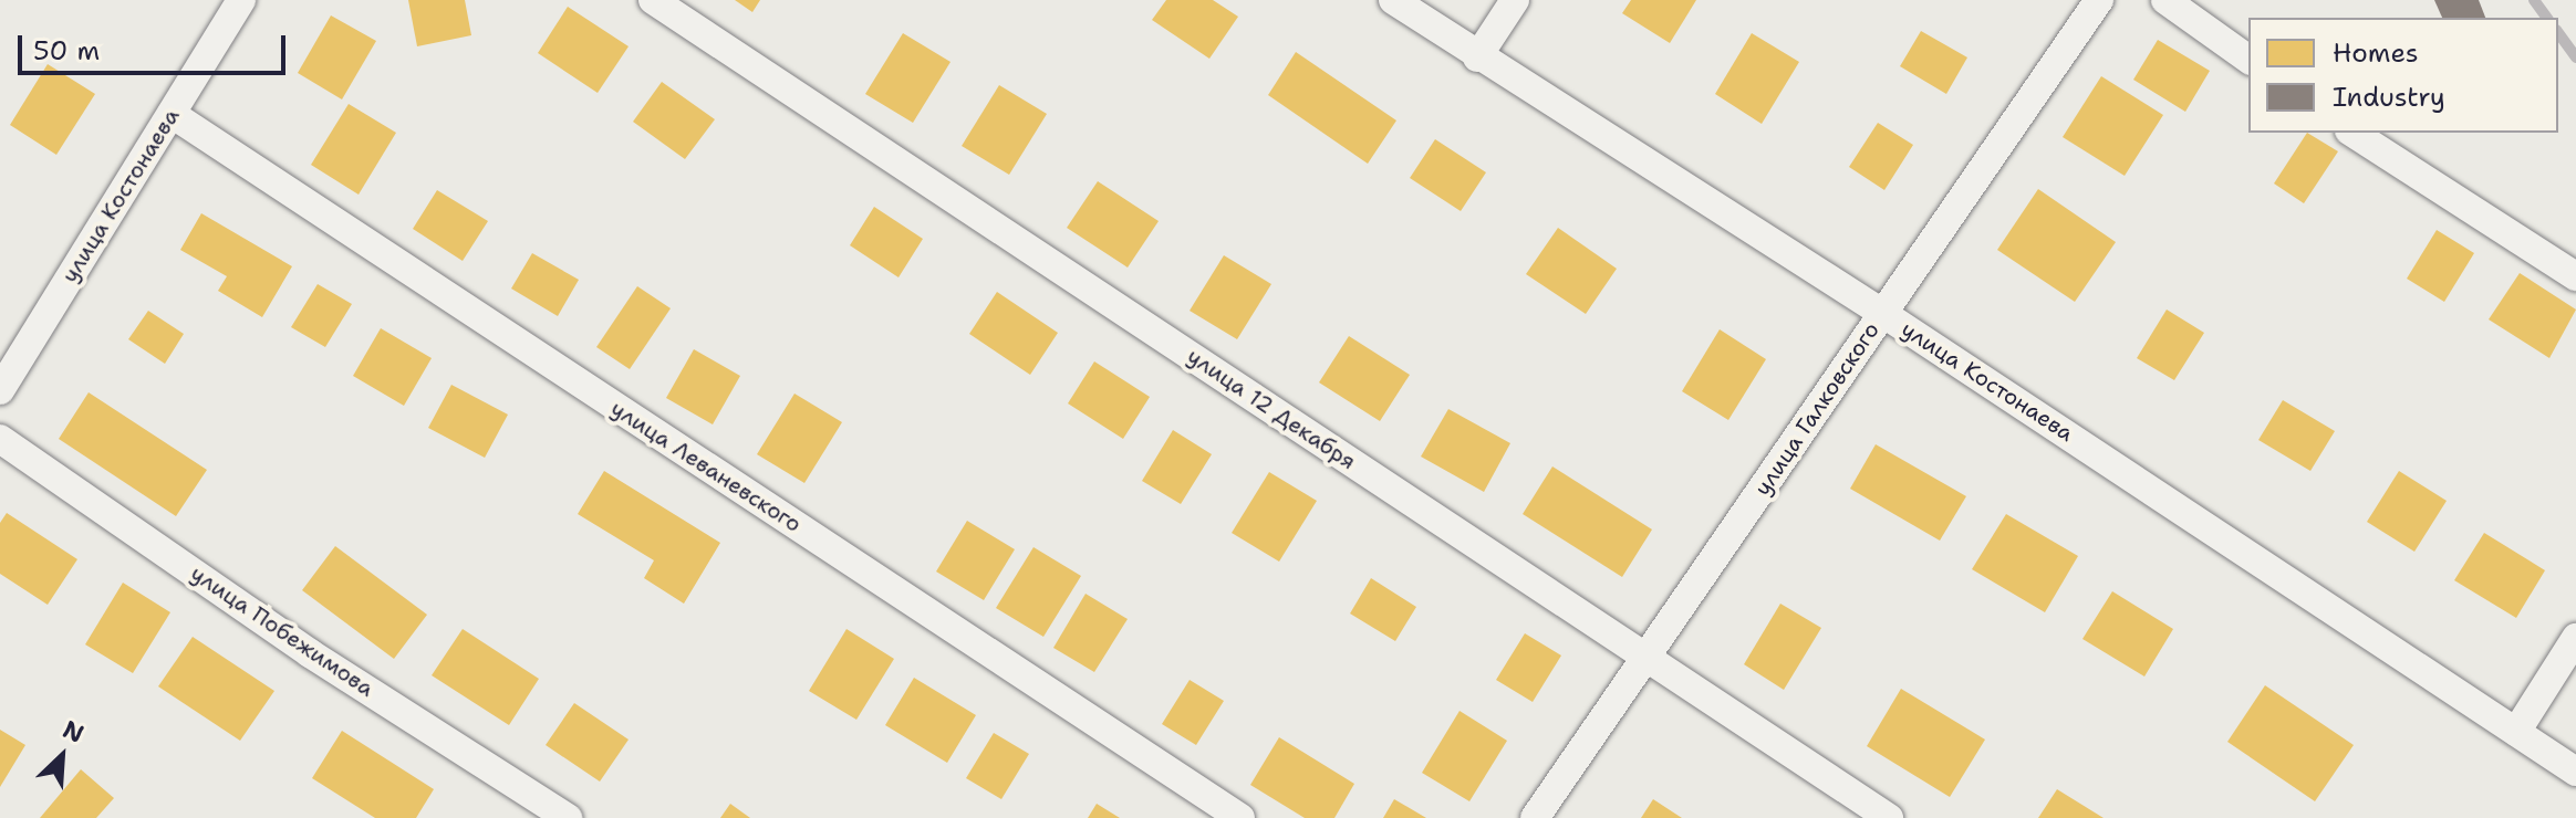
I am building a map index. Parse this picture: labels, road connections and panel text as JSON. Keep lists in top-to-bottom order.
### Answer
{
  "streets": {
    "street": [
      "улица Костонаева",
      "улица 12 Декабря",
      "улица Галковского",
      "улица Леваневского",
      "улица Побежимова"
    ]
  },
  "crossings": [
    ["улица Костонаева", "улица Галковского"],
    ["улица Костонаева", "улица Леваневского"],
    ["улица 12 Декабря", "улица Галковского"]
  ],
  "legend": ["Homes", "Industry"],
  "scale_bar": "50 m",
  "north": "top right"
}
